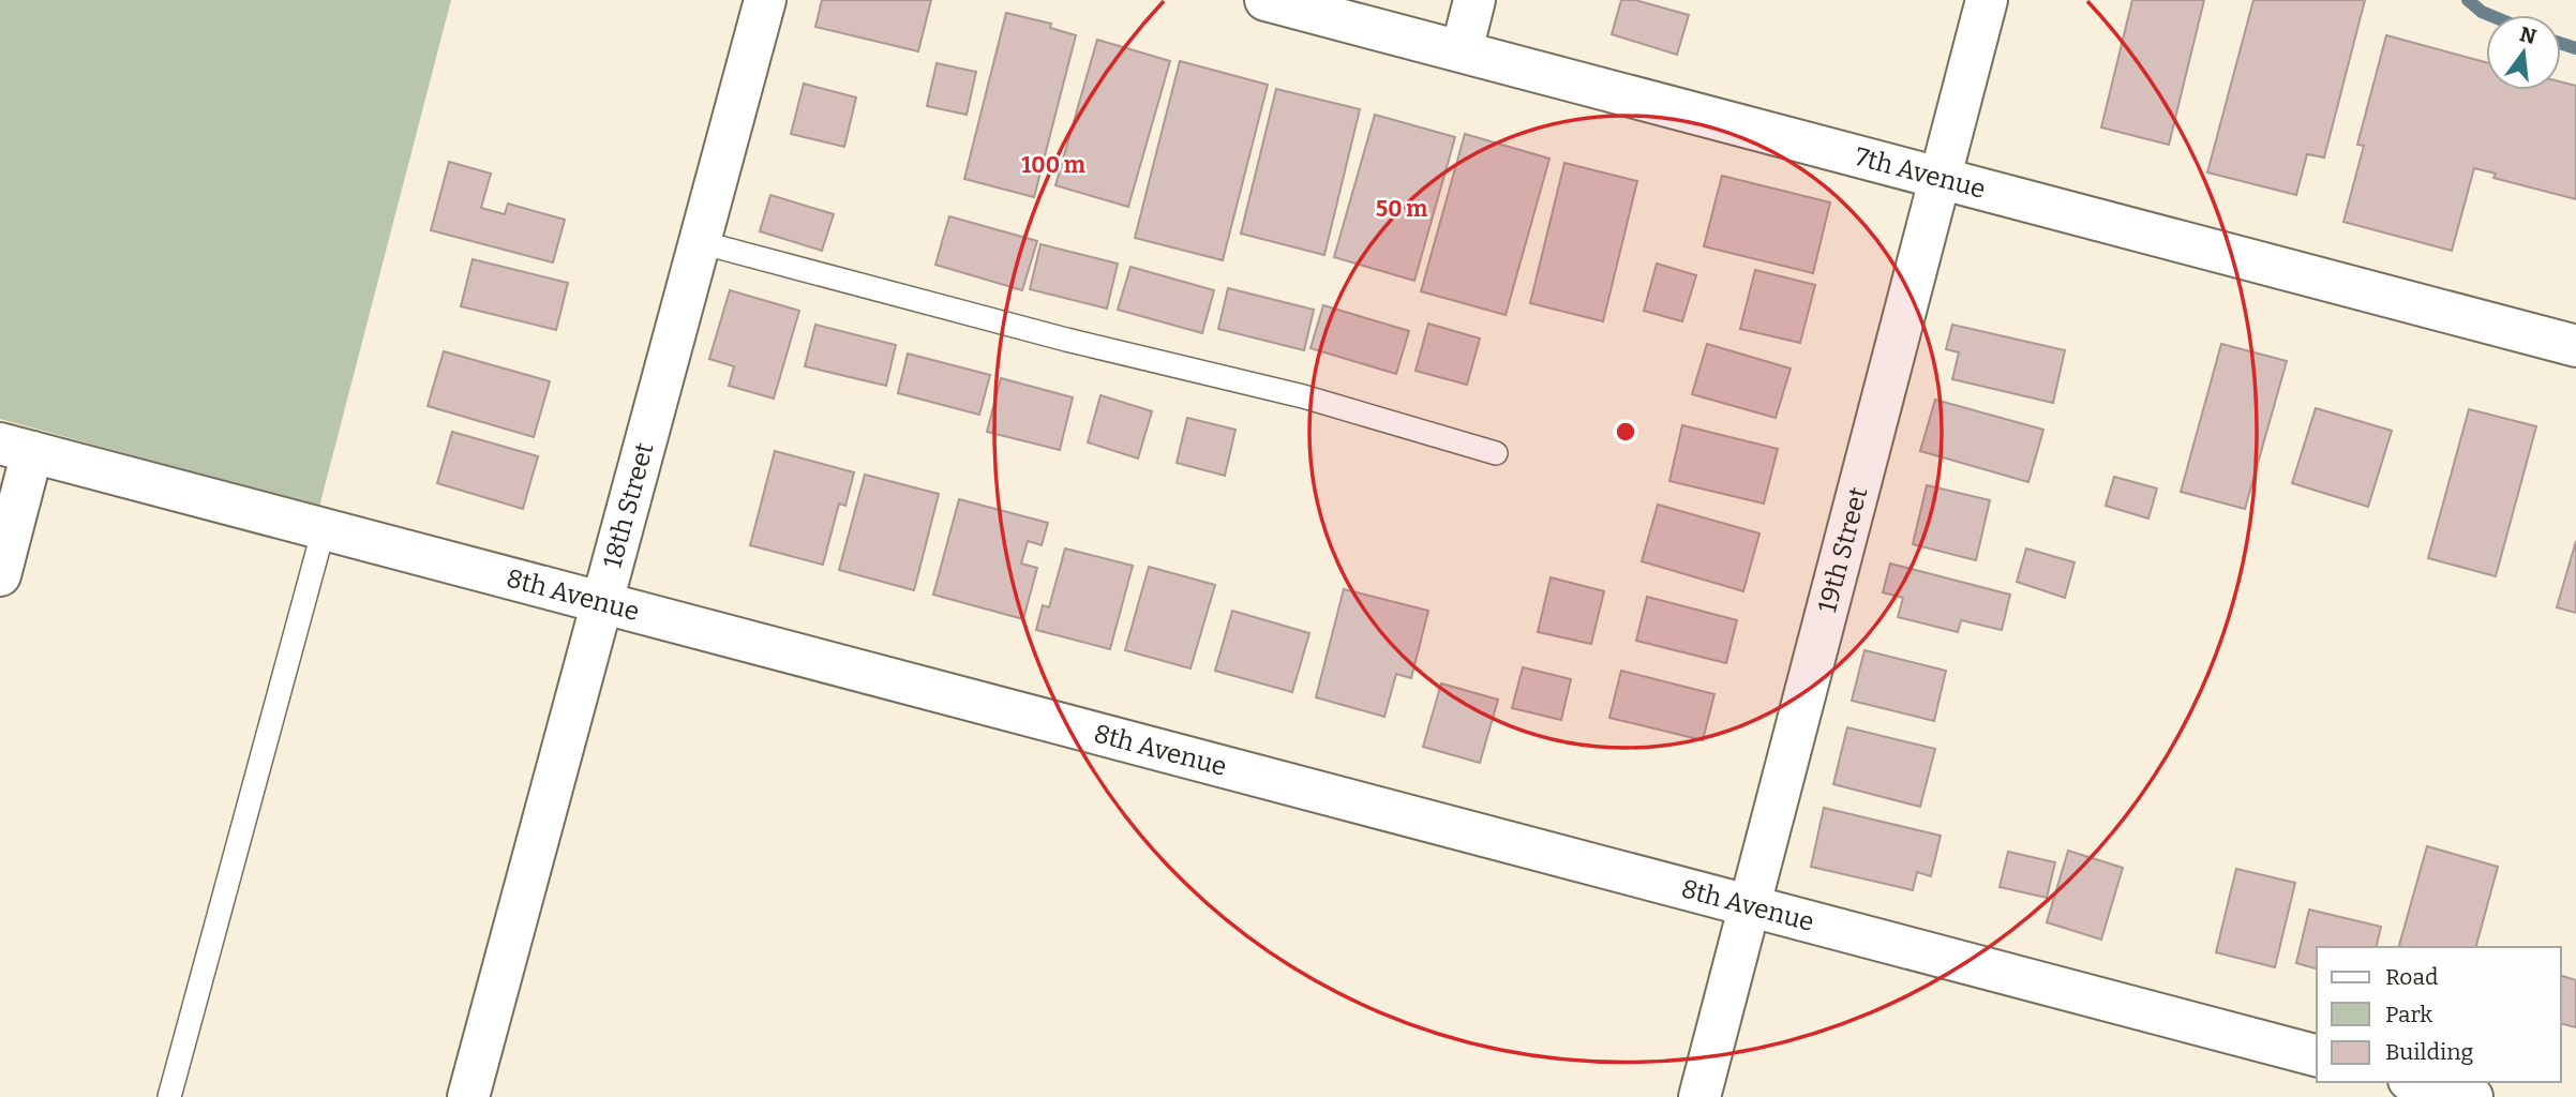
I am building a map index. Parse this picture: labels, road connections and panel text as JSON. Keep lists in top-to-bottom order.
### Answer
{
  "streets": {
    "street": [
      "7th Avenue",
      "18th Street",
      "19th Street",
      "8th Avenue"
    ]
  },
  "crossings": [
    ["7th Avenue", "19th Street"],
    ["18th Street", "8th Avenue"],
    ["19th Street", "8th Avenue"]
  ],
  "legend": ["Road", "Park", "Building"],
  "north": "top",
  "rings": ["100 m", "50 m"]
}
